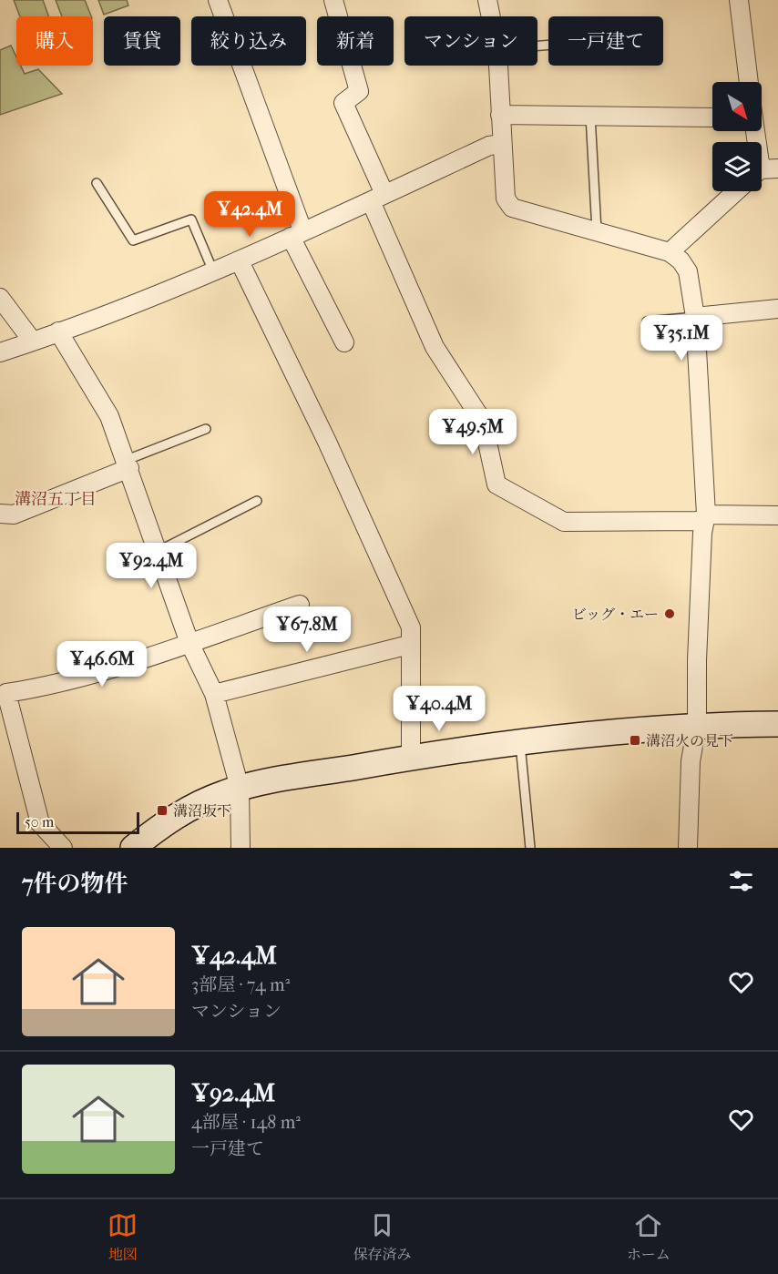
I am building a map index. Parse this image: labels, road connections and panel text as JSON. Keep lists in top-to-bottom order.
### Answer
{
  "districts": ["溝沼五丁目"],
  "places": {
    "other": ["ビッグ・エー"],
    "transit": ["溝沼火の見下", "溝沼坂下"]
  },
  "scale_bar": "50 m",
  "north": "bottom right",
  "page": {
    "chip": [
      "購入",
      "賃貸",
      "絞り込み",
      "新着",
      "マンション",
      "一戸建て"
    ],
    "price": [
      "¥42.4M",
      "¥35.1M",
      "¥49.5M",
      "¥92.4M",
      "¥67.8M",
      "¥46.6M",
      "¥40.4M"
    ],
    "scale": "50 m",
    "heading": "7件の物件",
    "list": [
      {
        "name": "¥42.4M",
        "note": "3部屋 · 74 m² · マンション"
      },
      {
        "name": "¥92.4M",
        "note": "4部屋 · 148 m² · 一戸建て"
      }
    ],
    "tabs": ["地図", "保存済み", "ホーム"]
  }
}
